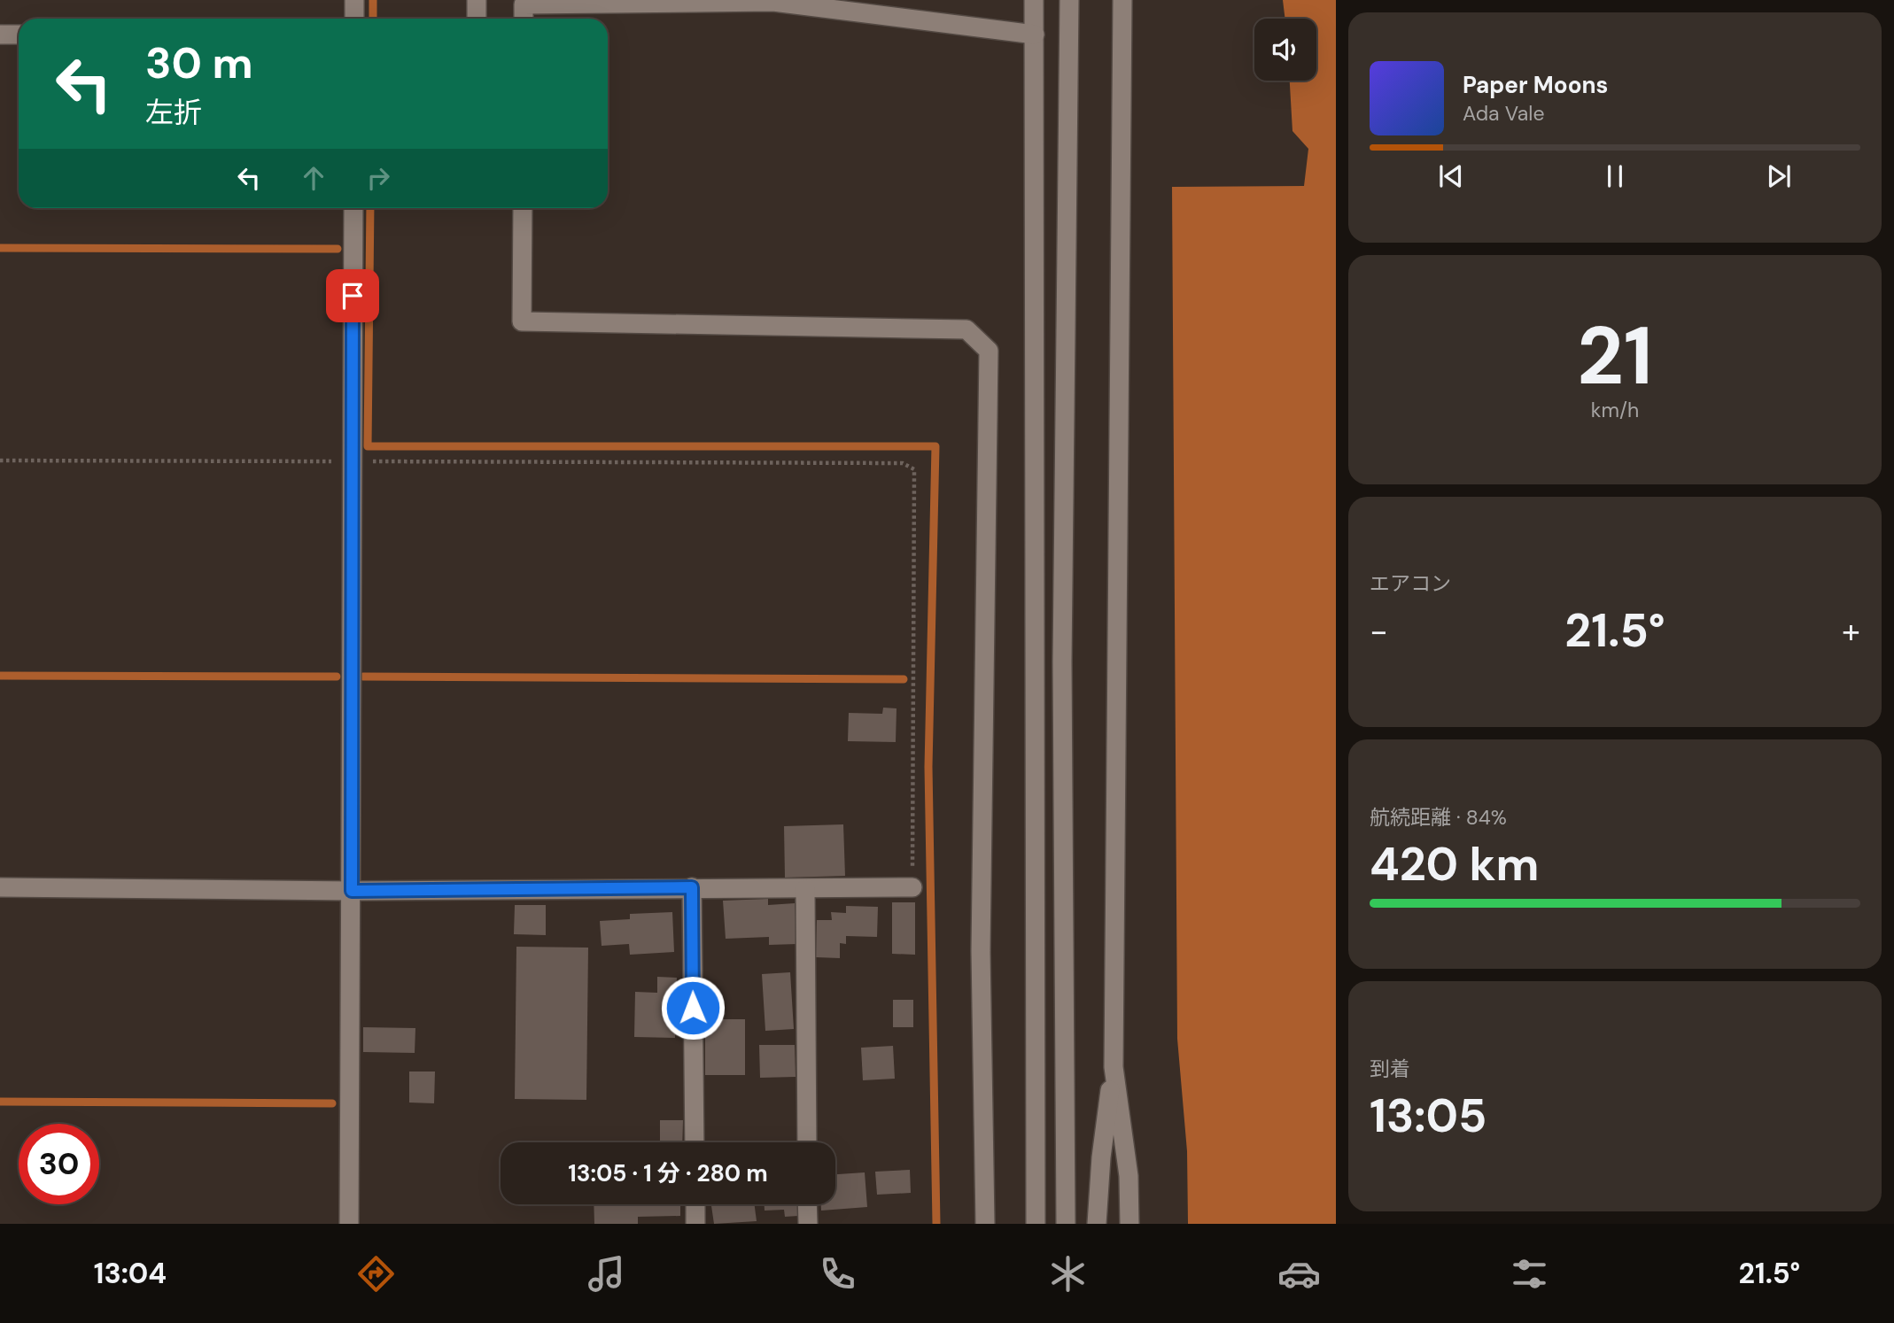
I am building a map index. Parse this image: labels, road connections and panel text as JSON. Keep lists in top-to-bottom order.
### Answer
{
  "page": {
    "turn": ["30 m", "左折"],
    "song": ["Paper Moons", "Ada Vale"],
    "tile": [
      ["21", "km/h"],
      "エアコン",
      ["航続距離 · 84%", "420 km"],
      ["到着", "13:05"]
    ],
    "heat": ["−", "21.5°", "+"],
    "limit": "30",
    "trip": "13:05 · 1 分 · 280 m",
    "tabs": ["13:04", "21.5°"]
  }
}
